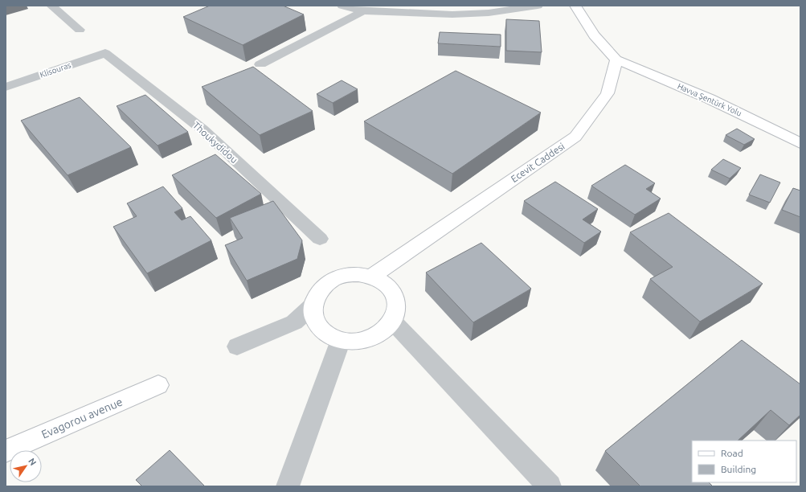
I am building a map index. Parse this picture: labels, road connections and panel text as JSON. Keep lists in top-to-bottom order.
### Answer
{
  "streets": {
    "street": [
      "Klisouras",
      "Havva Şentürk Yolu",
      "Thoukydidou",
      "Ecevit Caddesi",
      "Evagorou avenue"
    ]
  },
  "crossings": [
    ["Klisouras", "Thoukydidou"],
    ["Havva Şentürk Yolu", "Ecevit Caddesi"]
  ],
  "legend": ["Road", "Building"],
  "north": "top right"
}
